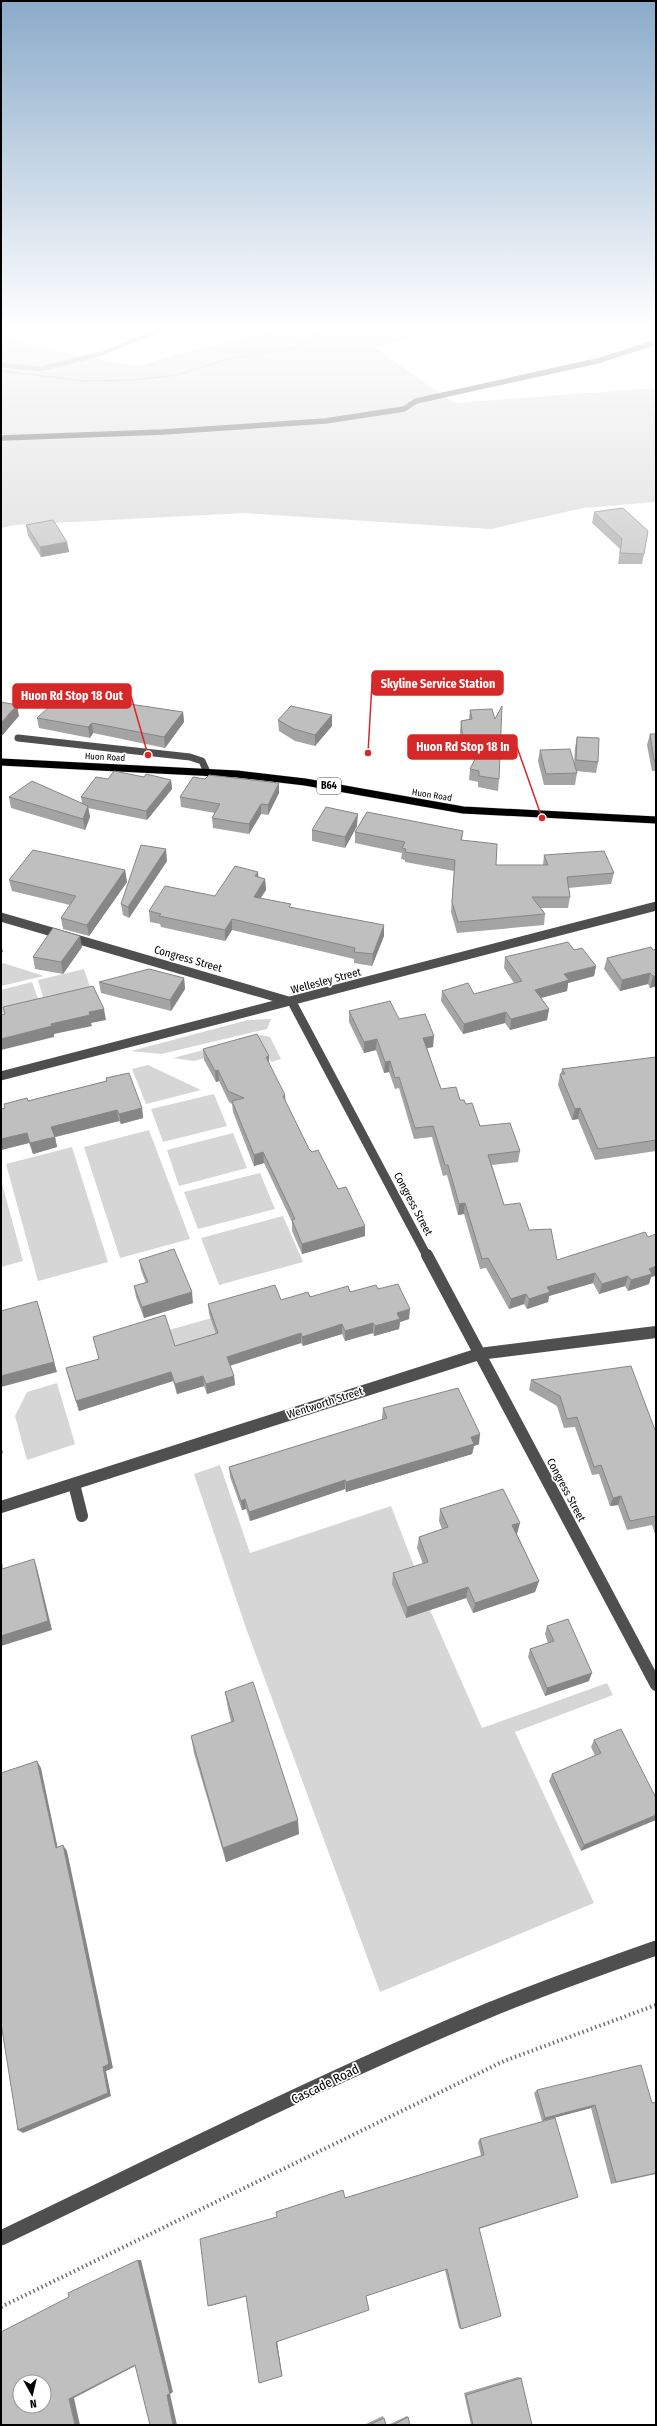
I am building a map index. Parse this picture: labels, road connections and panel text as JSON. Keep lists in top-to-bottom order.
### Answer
{
  "streets": {
    "main road": ["Huon Road", "B64"],
    "street": [
      "Congress Street",
      "Wellesley Street",
      "Wentworth Street",
      "Cascade Road"
    ]
  },
  "crossings": [
    ["Congress Street", "Wellesley Street"],
    ["Congress Street", "Wentworth Street"]
  ],
  "places": ["Skyline Service Station", "Huon Rd Stop 18 Out", "Huon Rd Stop 18 In"],
  "north": "bottom"
}
